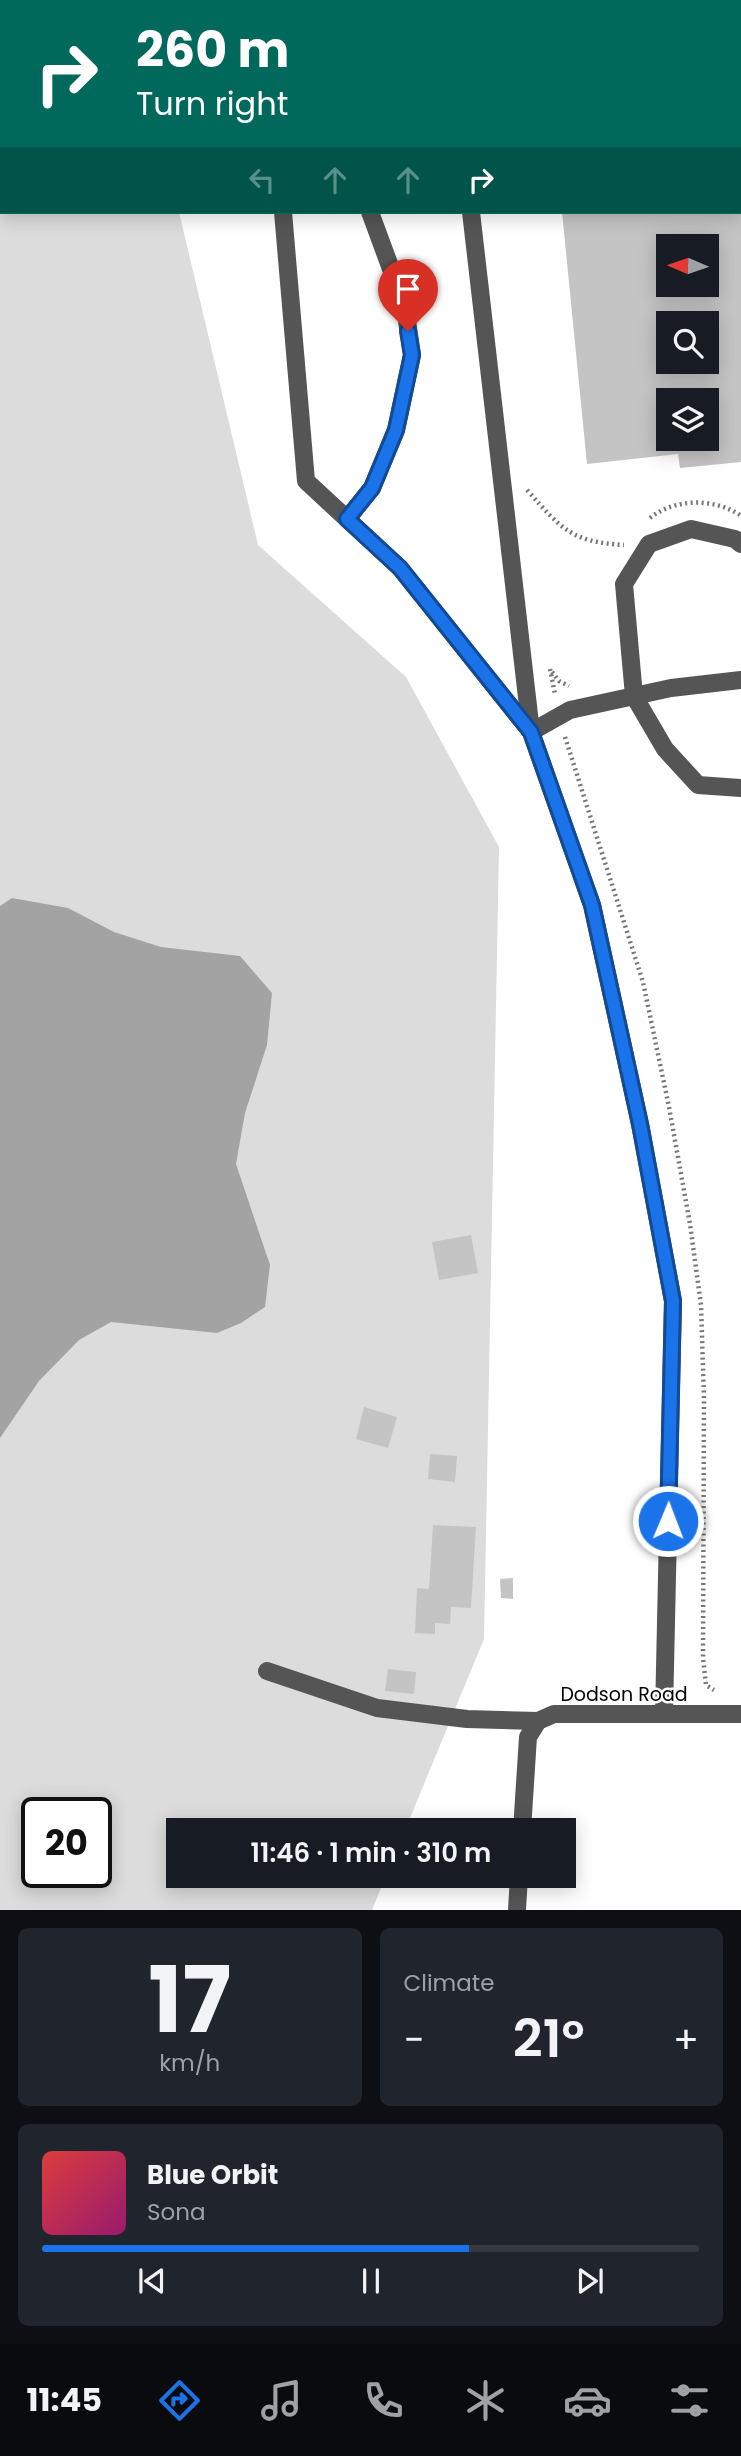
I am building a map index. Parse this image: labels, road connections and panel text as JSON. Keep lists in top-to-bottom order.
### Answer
{
  "streets": {
    "street": ["Dodson Road"]
  },
  "north": "left",
  "page": {
    "turn": ["260 m", "Turn right"],
    "limit": "20",
    "trip": "11:46 · 1 min · 310 m",
    "tile": [
      ["17", "km/h"],
      "Climate"
    ],
    "heat": ["−", "21°", "+"],
    "song": ["Blue Orbit", "Sona"],
    "tabs": "11:45"
  }
}
